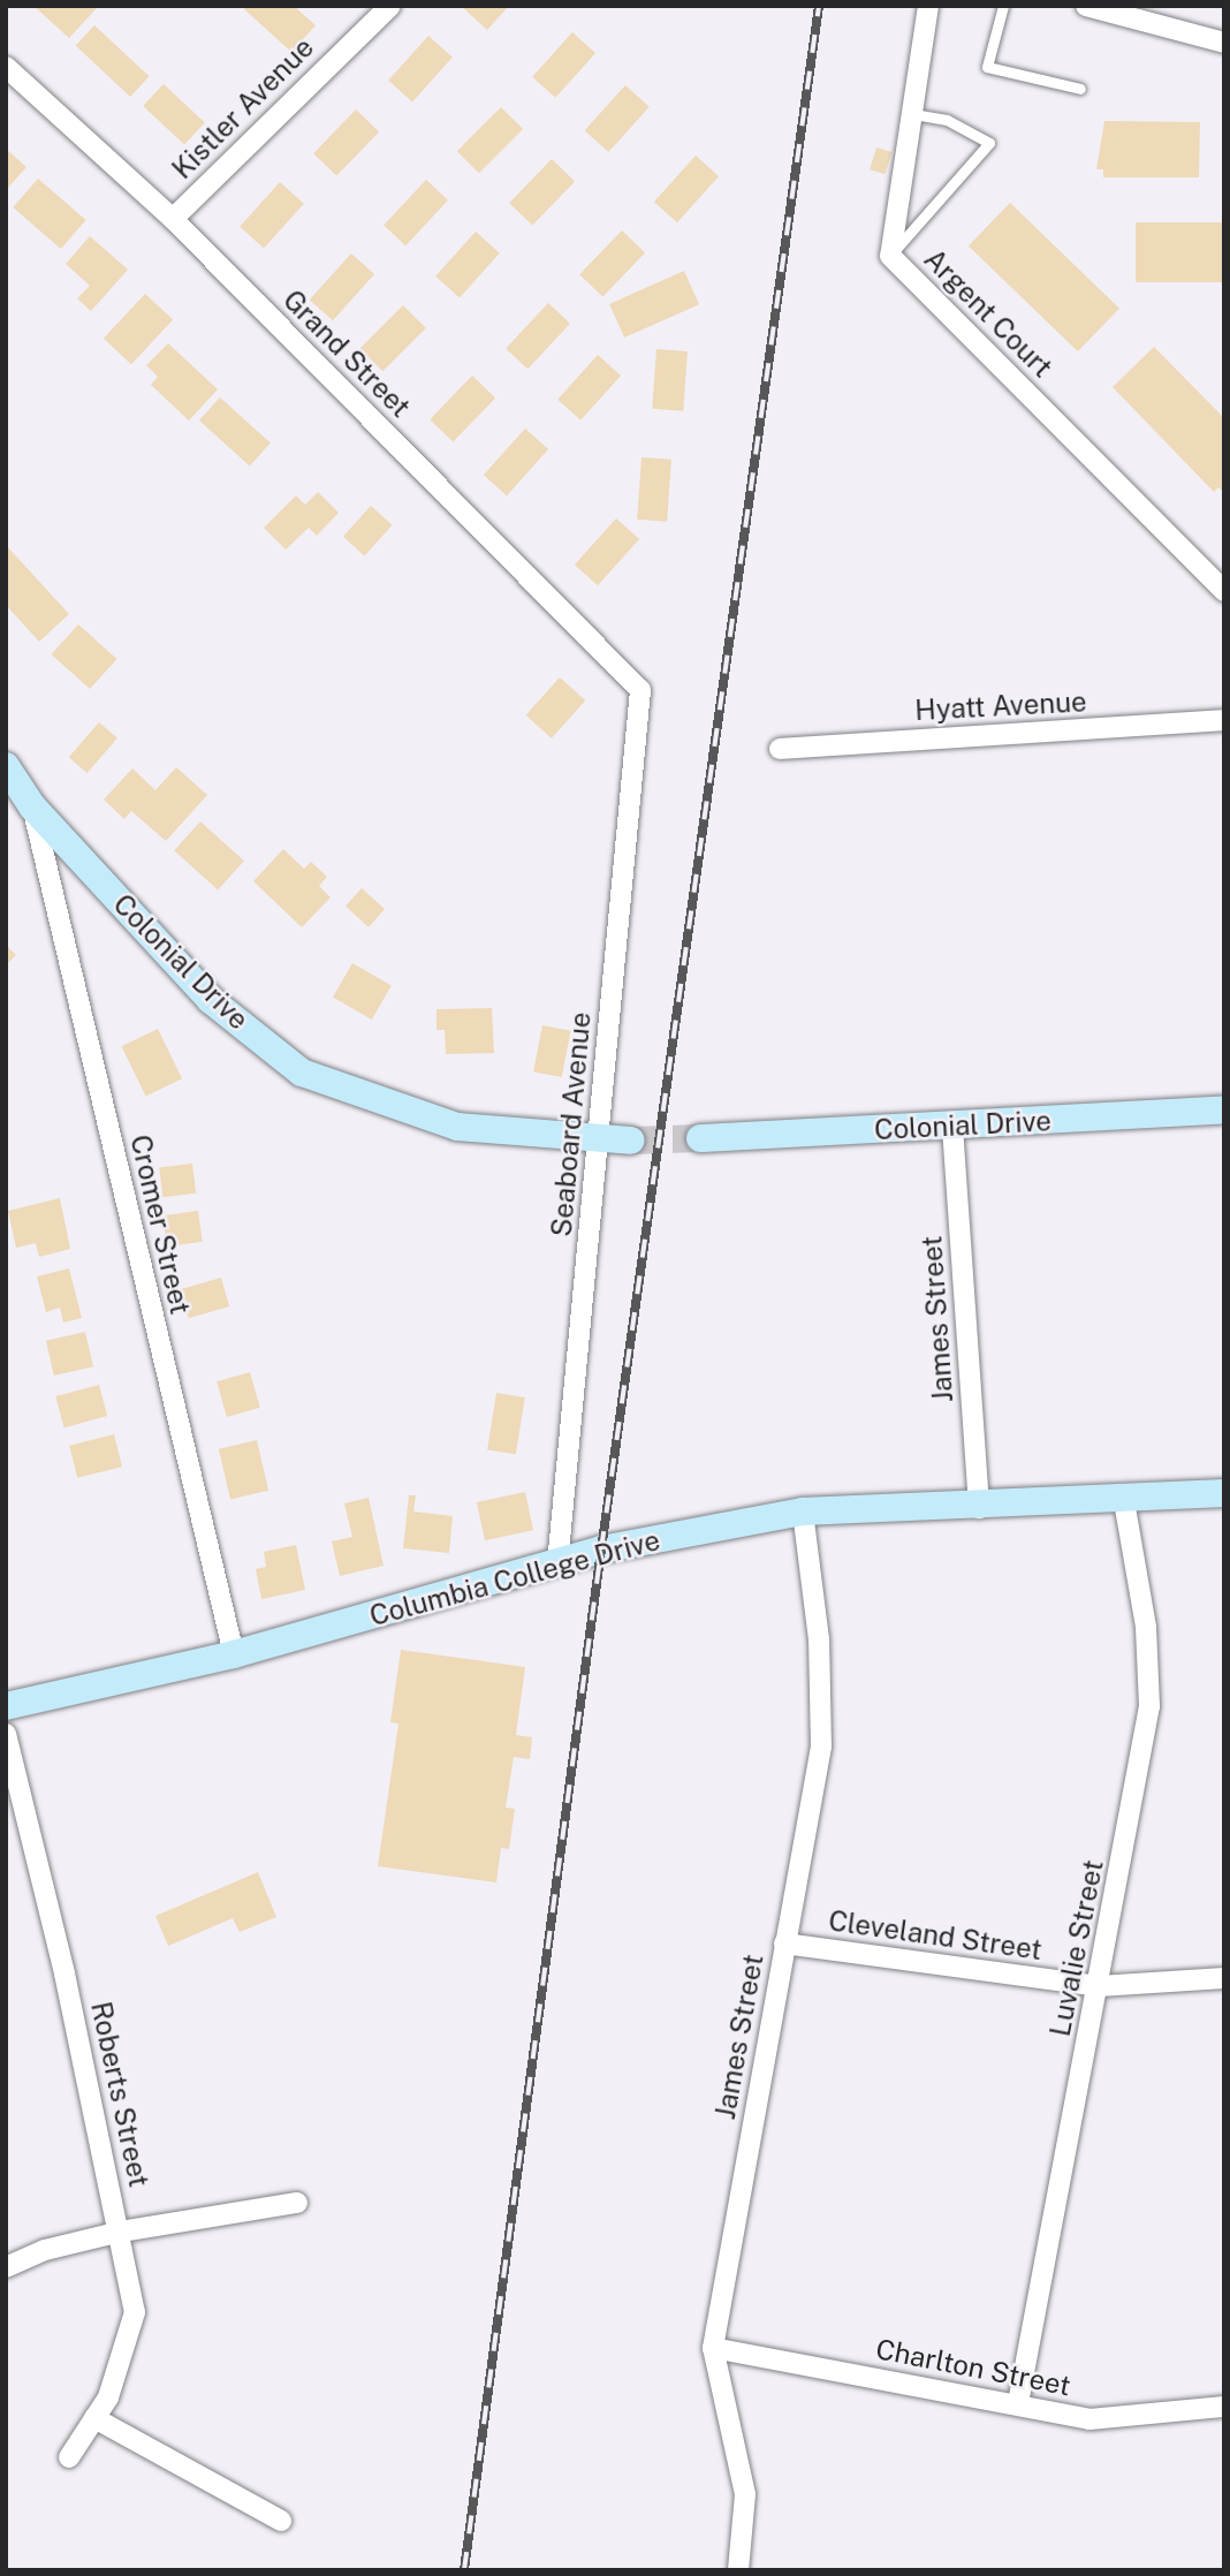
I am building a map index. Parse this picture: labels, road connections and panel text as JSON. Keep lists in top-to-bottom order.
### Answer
{
  "streets": {
    "street": [
      "Kistler Avenue",
      "Argent Court",
      "Grand Street",
      "Hyatt Avenue",
      "Colonial Drive",
      "Seaboard Avenue",
      "Cromer Street",
      "James Street",
      "Columbia College Drive",
      "Cleveland Street",
      "Luvalie Street",
      "Roberts Street",
      "Charlton Street"
    ]
  },
  "crossings": [
    ["Kistler Avenue", "Grand Street"],
    ["Grand Street", "Seaboard Avenue"],
    ["Colonial Drive", "Seaboard Avenue"],
    ["Colonial Drive", "Cromer Street"],
    ["Colonial Drive", "James Street"],
    ["Seaboard Avenue", "Columbia College Drive"],
    ["Cromer Street", "Columbia College Drive"],
    ["James Street", "Columbia College Drive"],
    ["James Street", "Cleveland Street"],
    ["James Street", "Charlton Street"],
    ["Columbia College Drive", "Luvalie Street"],
    ["Cleveland Street", "Luvalie Street"],
    ["Luvalie Street", "Charlton Street"]
  ]
}
